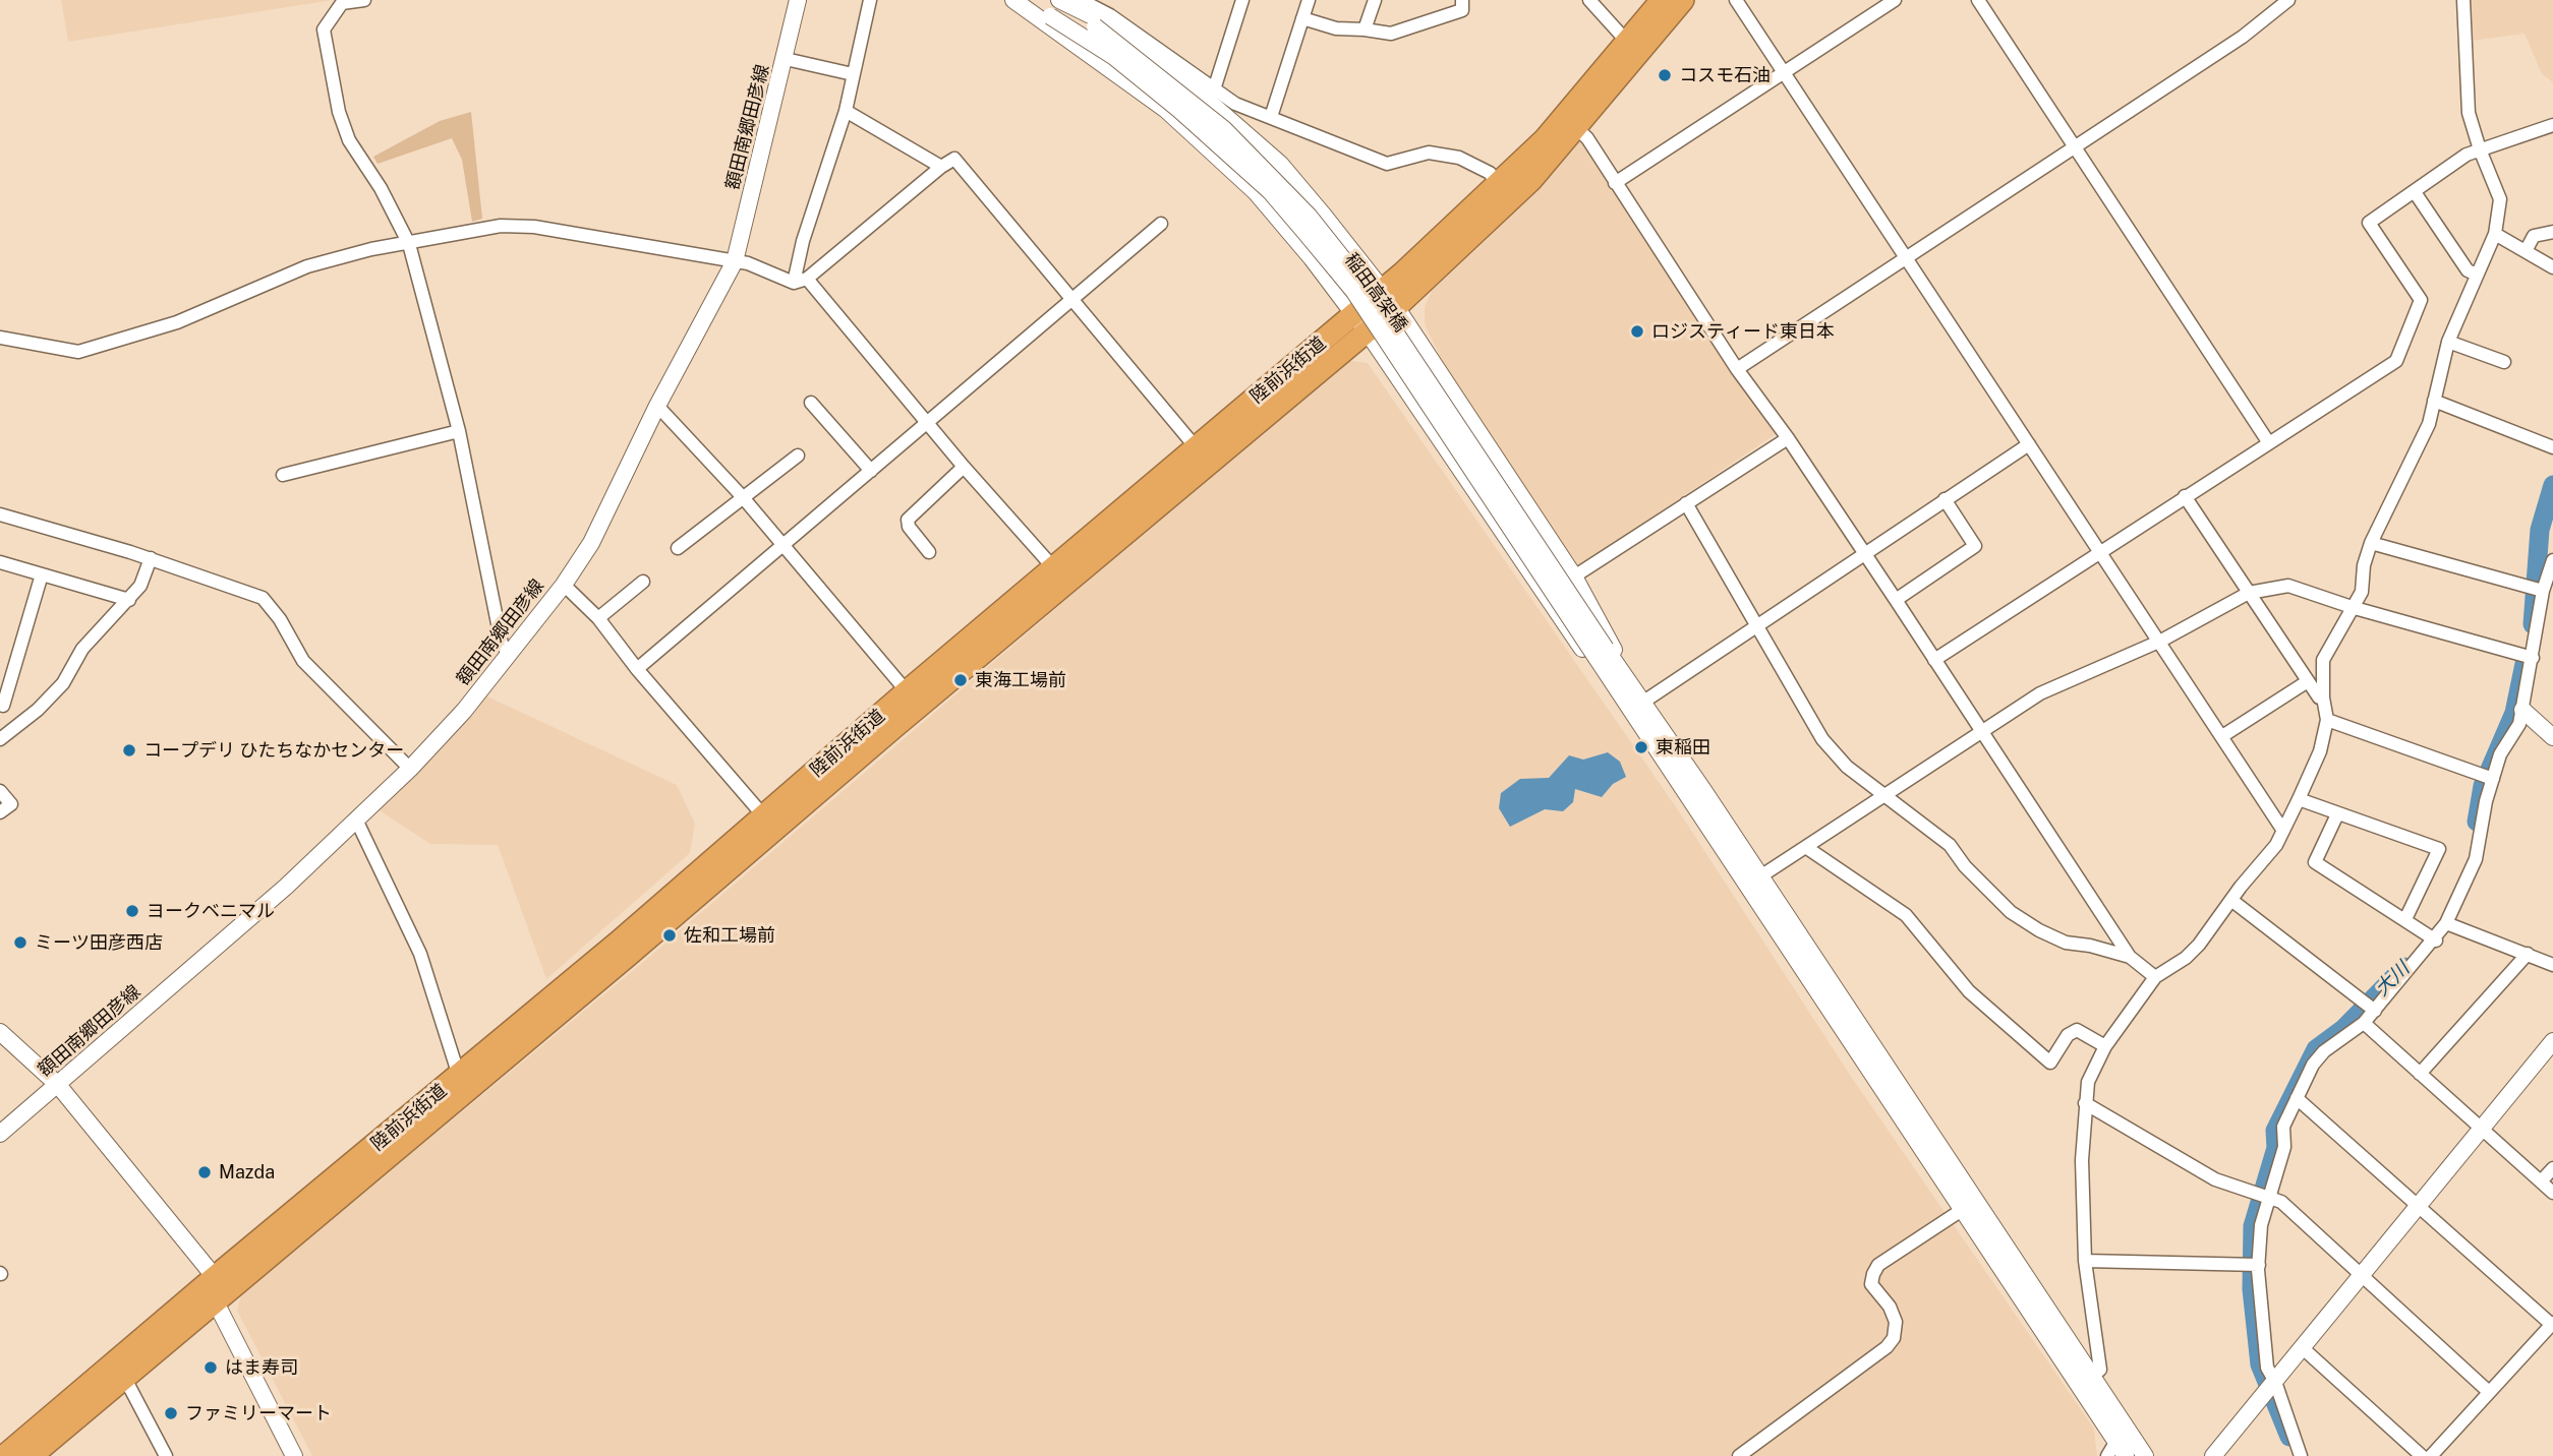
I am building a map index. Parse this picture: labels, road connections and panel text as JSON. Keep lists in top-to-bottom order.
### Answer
{
  "streets": {
    "highway": ["陸前浜街道"],
    "street": ["額田南郷田彦線", "稲田高架橋"]
  },
  "water": ["大川"],
  "places": [
    "コスモ石油",
    "ロジスティード東日本",
    "東海工場前",
    "東稲田",
    "コープデリ ひたちなかセンター",
    "ヨークベニマル",
    "佐和工場前",
    "ミーツ田彦西店",
    "Mazda",
    "はま寿司",
    "ファミリーマート"
  ]
}
